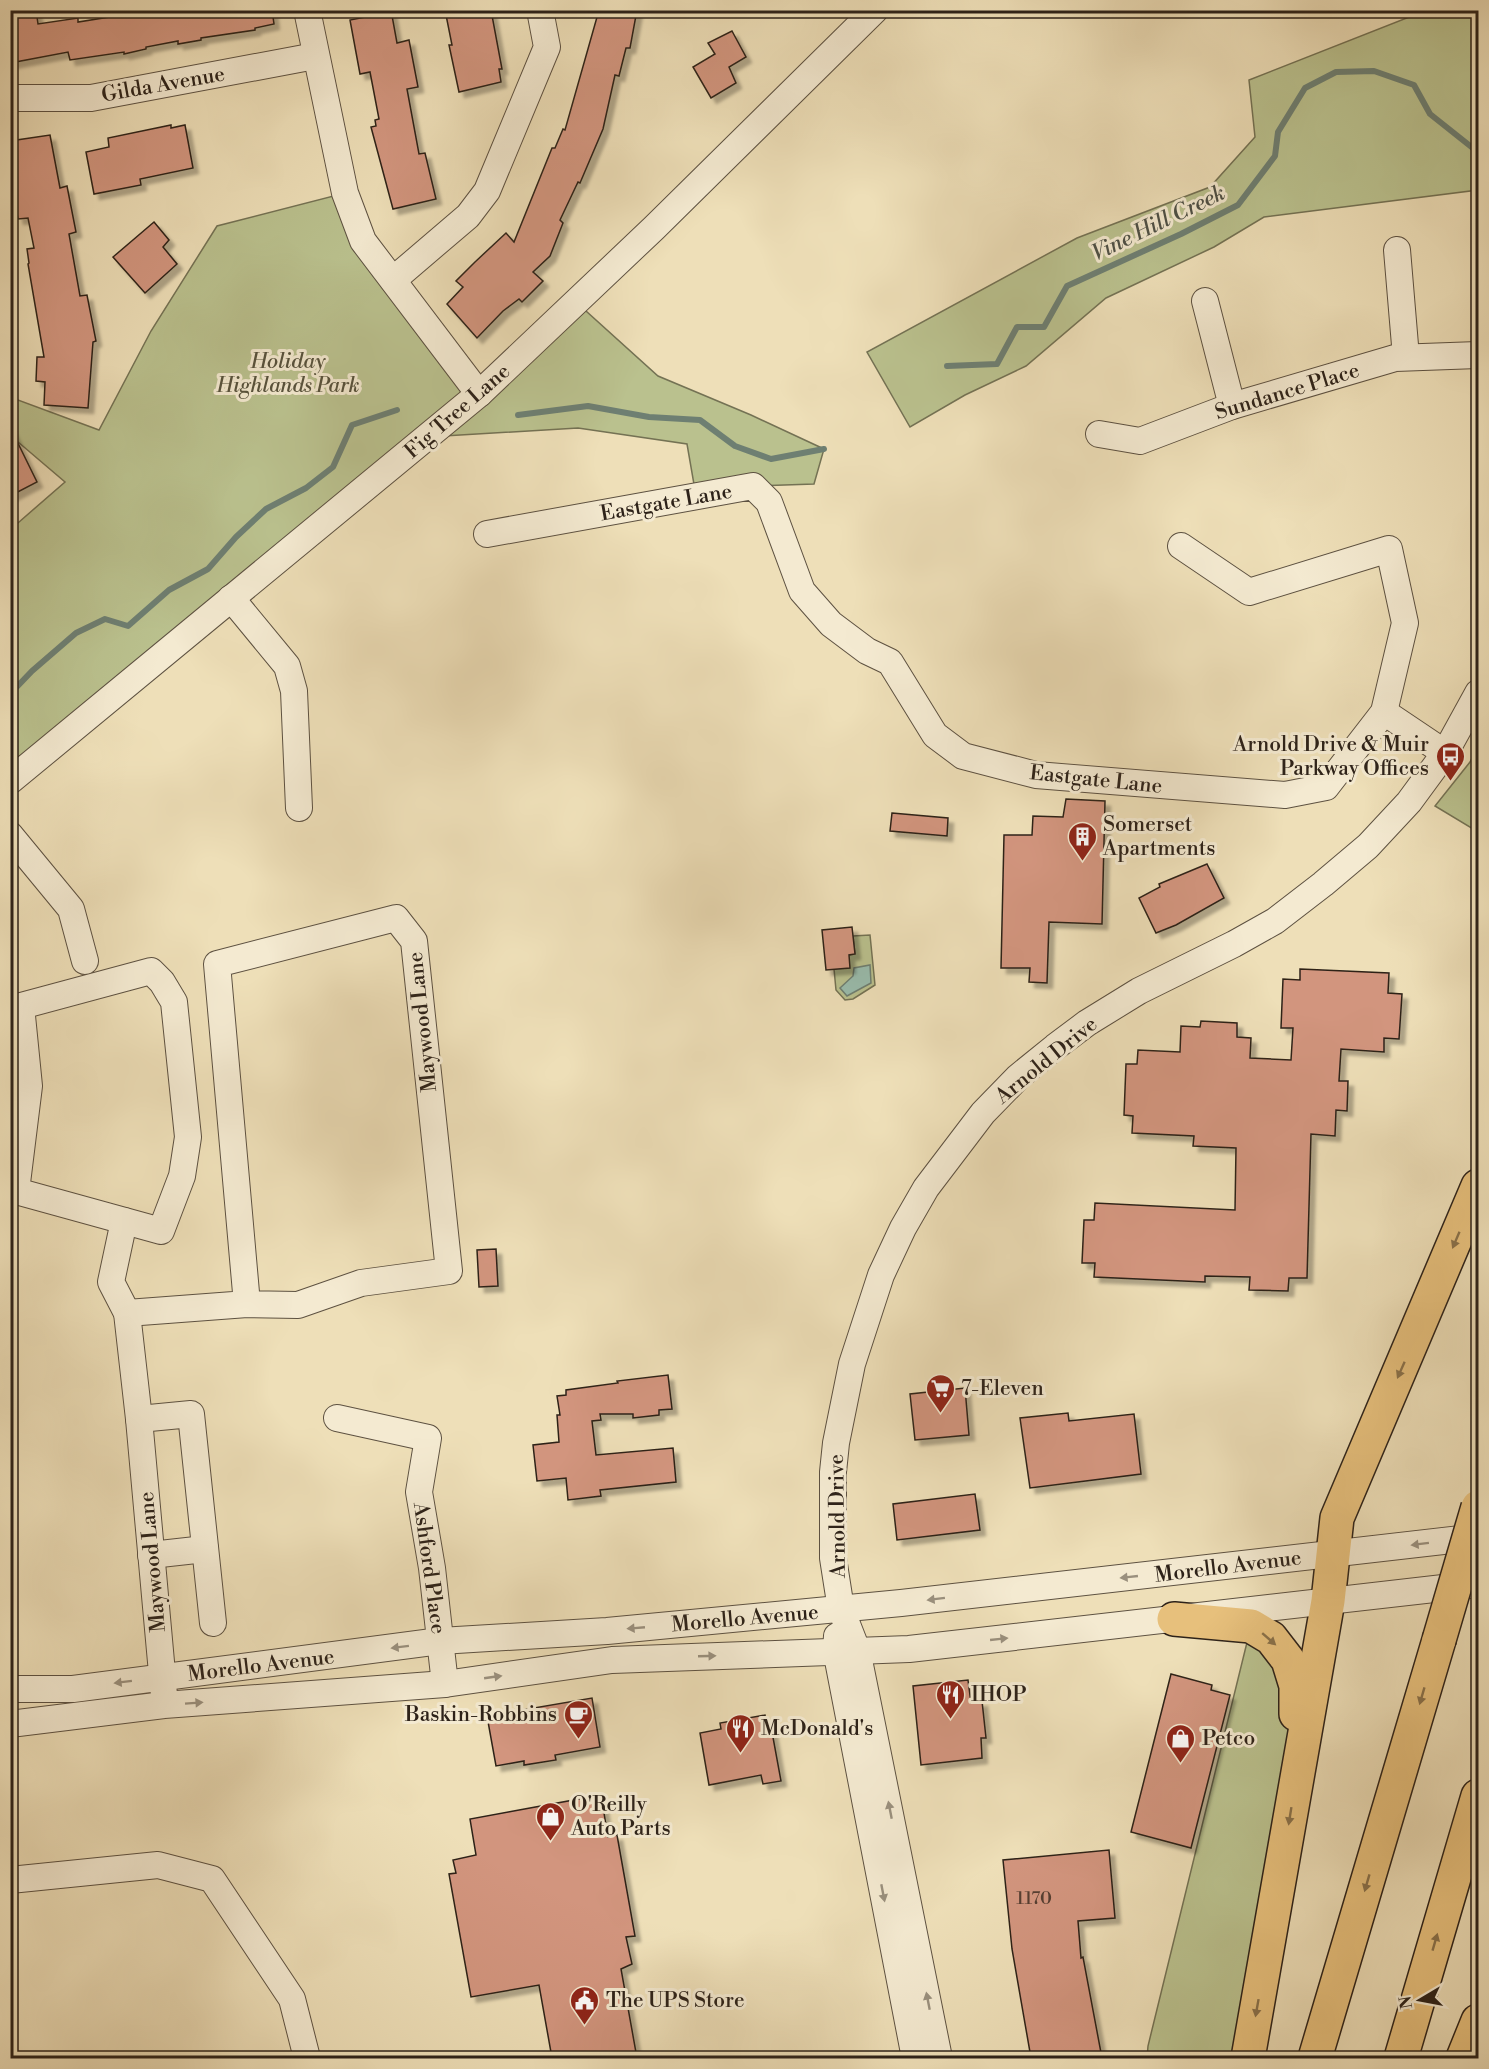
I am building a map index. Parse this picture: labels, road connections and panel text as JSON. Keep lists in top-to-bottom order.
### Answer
{
  "streets": {
    "street": [
      "Gilda Avenue",
      "Sundance Place",
      "Fig Tree Lane",
      "Eastgate Lane",
      "Maywood Lane",
      "Arnold Drive",
      "Morello Avenue",
      "Ashford Place"
    ]
  },
  "crossings": [
    ["Maywood Lane", "Morello Avenue"],
    ["Arnold Drive", "Morello Avenue"],
    ["Morello Avenue", "Ashford Place"]
  ],
  "water": ["Vine Hill Creek"],
  "parks": ["Holiday Highlands Park"],
  "places": {
    "bus stop": ["Arnold Drive & Muir Parkway Offices"],
    "building": ["Somerset Apartments"],
    "supermarket": ["7-Eleven"],
    "restaurant": ["IHOP", "McDonald's"],
    "cafe": ["Baskin-Robbins"],
    "shop": ["Petco", "O'Reilly Auto Parts"],
    "public building": ["The UPS Store"]
  },
  "house_numbers": ["1170"],
  "north": "left"
}
